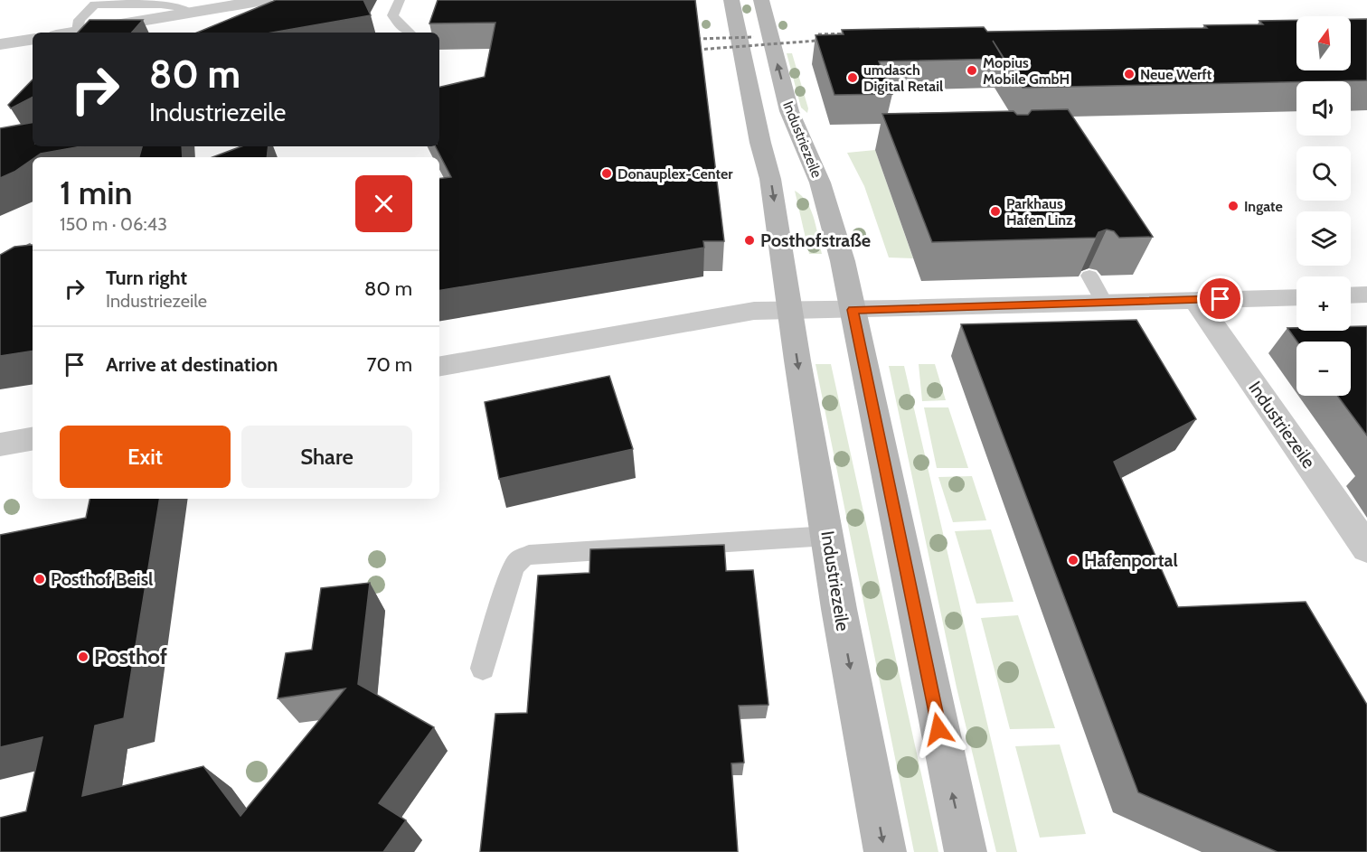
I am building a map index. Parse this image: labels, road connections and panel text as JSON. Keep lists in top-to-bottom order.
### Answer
{
  "streets": {
    "main road": ["Industriezeile"]
  },
  "places": [
    "Mopius Mobile GmbH",
    "Neue Werft",
    "umdasch Digital Retail",
    "Donauplex-Center",
    "Ingate",
    "Parkhaus Hafen Linz",
    "Posthofstraße",
    "Hafenportal",
    "Posthof Beisl",
    "Posthof"
  ],
  "north": "top",
  "page": {
    "map_buttons": ["+", "−"],
    "turn": ["80 m", "Industriezeile"],
    "heading": ["1 min", "150 m · 06:43"],
    "list": [
      {
        "name": "Turn right",
        "note": "Industriezeile",
        "value": "80 m"
      },
      {
        "name": "Arrive at destination",
        "value": "70 m"
      }
    ],
    "buttons": ["Exit", "Share"]
  }
}
